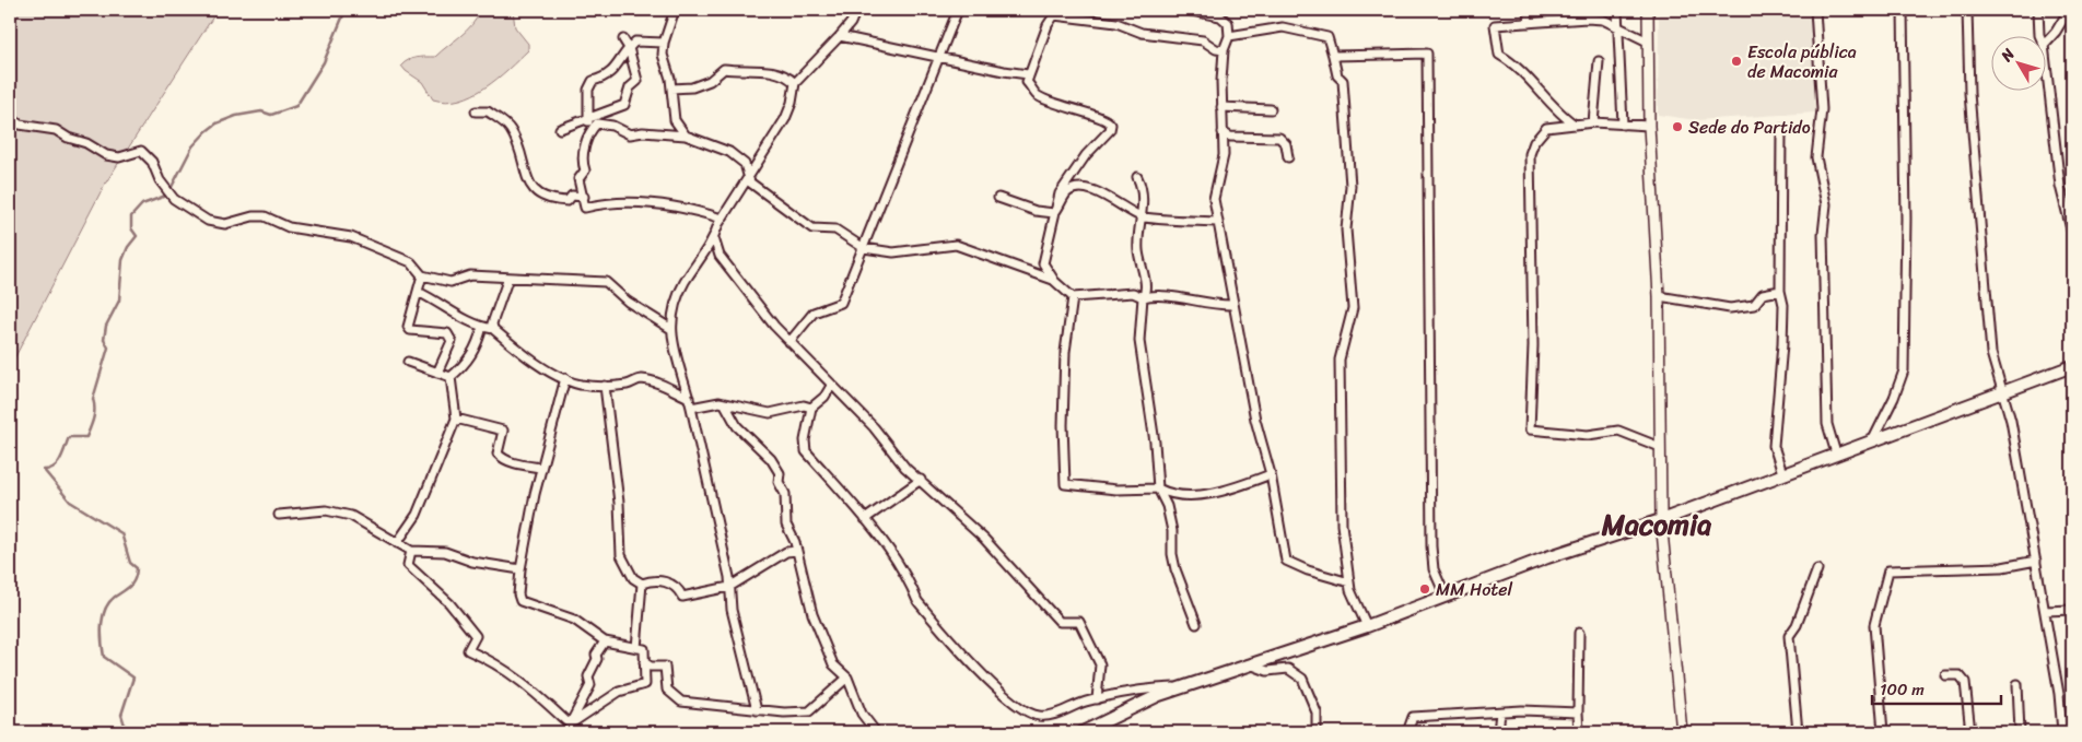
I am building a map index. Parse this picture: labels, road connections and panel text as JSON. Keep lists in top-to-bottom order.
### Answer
{
  "districts": ["Macomia"],
  "places": ["Escola pública de Macomia", "Sede do Partido", "MM Hotel"],
  "scale_bar": "100 m",
  "north": "top left"
}
